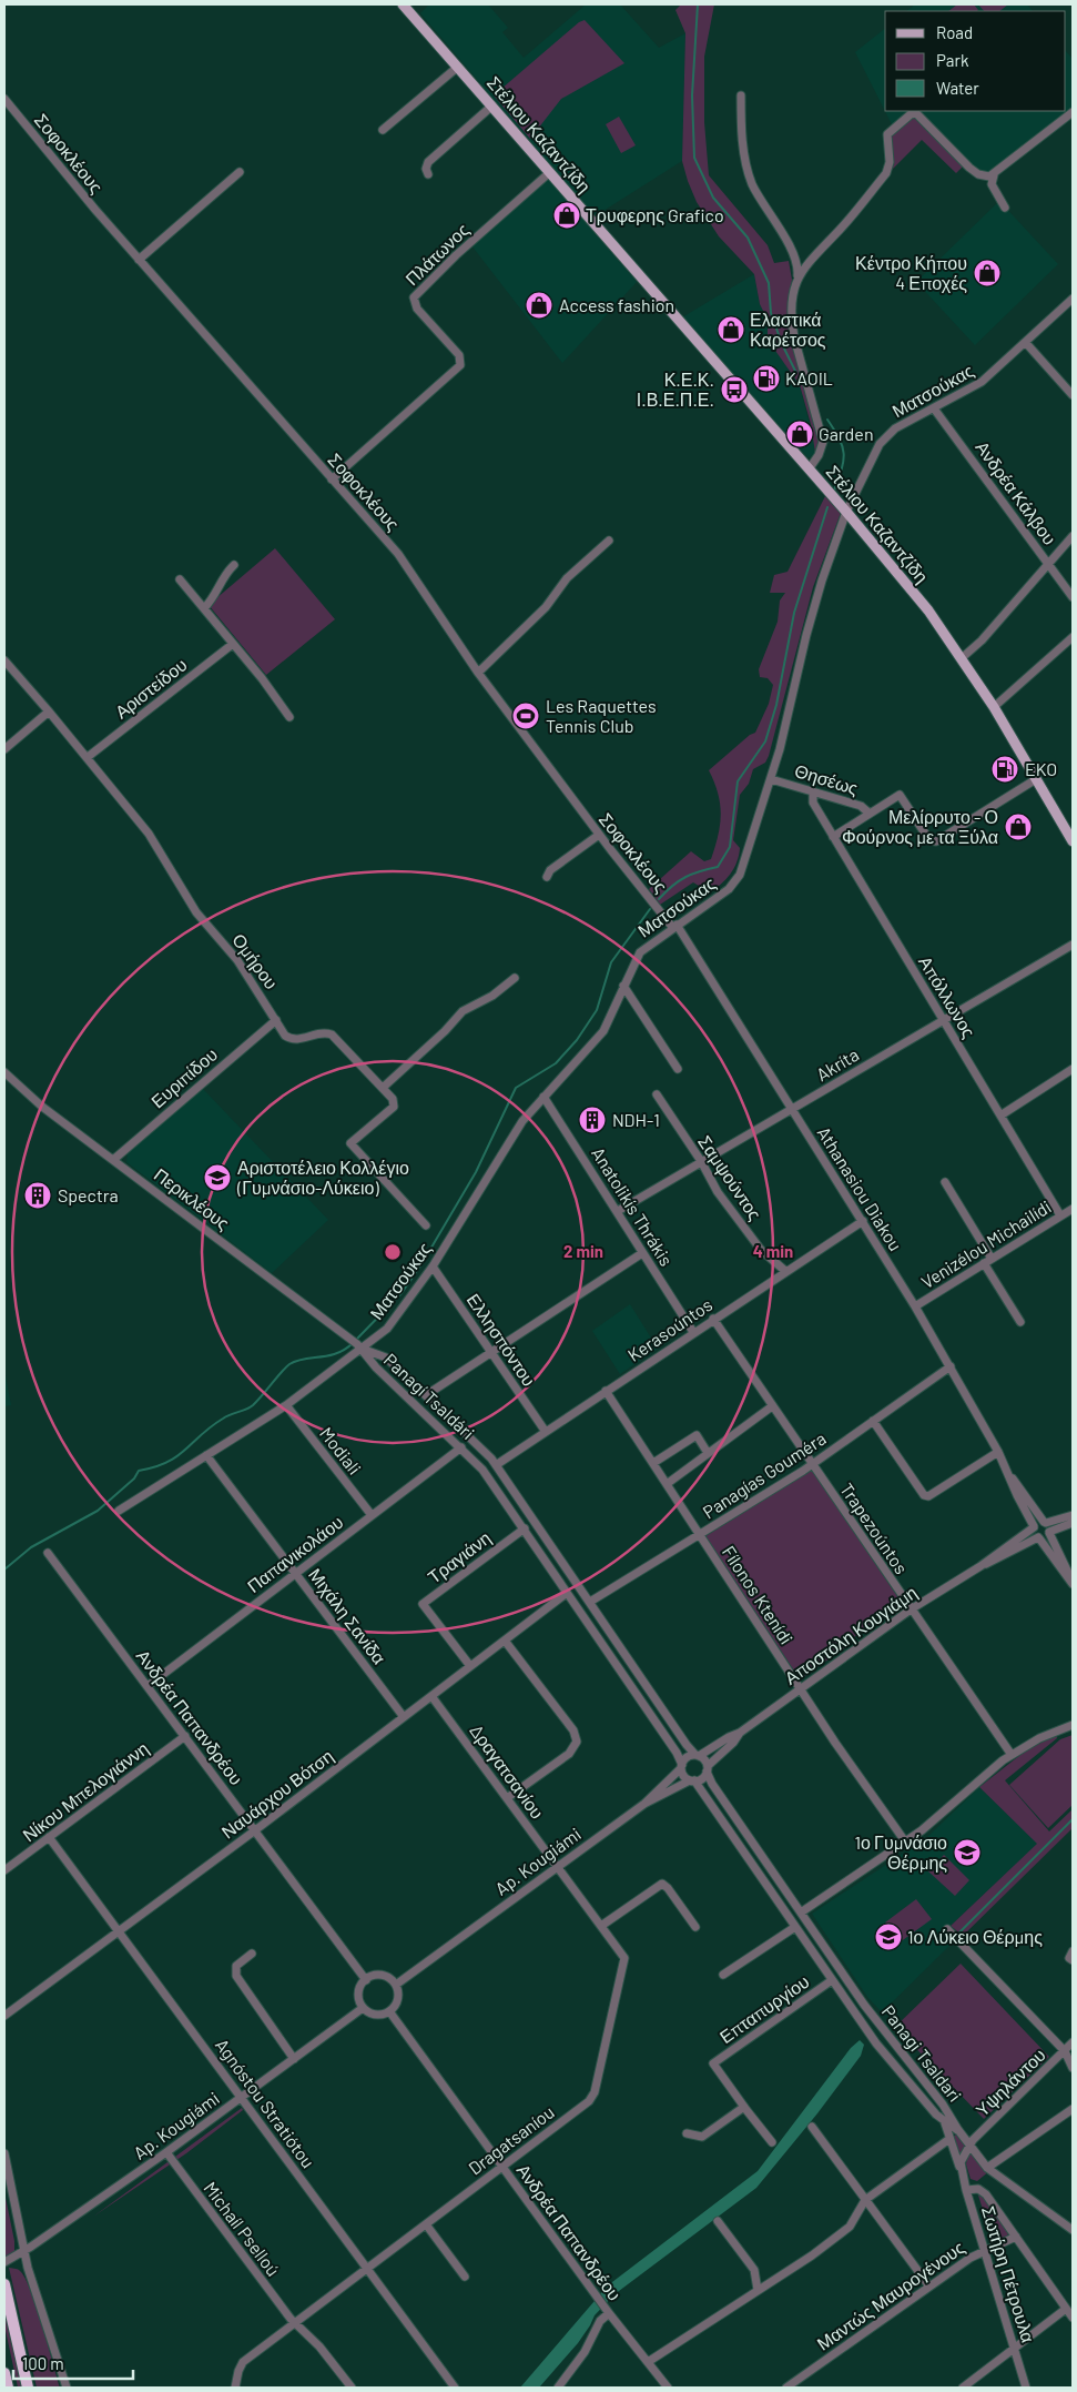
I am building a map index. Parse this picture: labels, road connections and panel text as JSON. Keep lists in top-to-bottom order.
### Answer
{
  "streets": {
    "main road": ["Στέλιου Καζαντζίδη"],
    "street": [
      "Σοφοκλέους",
      "Πλάτωνος",
      "Ματσούκας",
      "Ανδρέα Κάλβου",
      "Αριστείδου",
      "Θησέως",
      "Ομήρου",
      "Απόλλωνος",
      "Akríta",
      "Ευριπίδου",
      "Σαμψούντος",
      "Athanasiou Diakou",
      "Περικλέους",
      "Anatolikís Thrákis",
      "Venizélou Michailídi",
      "Kerasoúntos",
      "Ελλησπόντου",
      "Panagí Tsaldári",
      "Modiali",
      "Panagías Gouméra",
      "Trapezoúntos",
      "Παπανικολάου",
      "Τραγιάνη",
      "Fílonos Ktenídi",
      "Μιχάλη Σανίδα",
      "Αποστόλη Κουγιάμη",
      "Ανδρέα Παπανδρέου",
      "Δραγατσανίου",
      "Νίκου Μπελογιάννη",
      "Ναυάρχου Βότση",
      "Ap. Kougiámi",
      "Επταπυργίου",
      "Panagi Tsaldari",
      "Υψηλάντου",
      "Agnóstou Stratiótou",
      "Dragatsaníou",
      "Michaíl Pselloú",
      "Σωτήρη Πέτρουλα",
      "Μαντώς Μαυρογένους"
    ]
  },
  "crossings": [
    ["Στέλιου Καζαντζίδη", "Πλάτωνος"],
    ["Στέλιου Καζαντζίδη", "Ματσούκας"],
    ["Σοφοκλέους", "Πλάτωνος"],
    ["Σοφοκλέους", "Ματσούκας"],
    ["Σοφοκλέους", "Athanasiou Diakou"],
    ["Ματσούκας", "Ανδρέα Κάλβου"],
    ["Ματσούκας", "Θησέως"],
    ["Ματσούκας", "Athanasiou Diakou"],
    ["Ματσούκας", "Περικλέους"],
    ["Ματσούκας", "Anatolikís Thrákis"],
    ["Ματσούκας", "Ελλησπόντου"],
    ["Ματσούκας", "Panagí Tsaldári"],
    ["Ματσούκας", "Modiali"],
    ["Ματσούκας", "Μιχάλη Σανίδα"],
    ["Αριστείδου", "Ομήρου"],
    ["Θησέως", "Απόλλωνος"],
    ["Ομήρου", "Ευριπίδου"],
    ["Απόλλωνος", "Akríta"],
    ["Απόλλωνος", "Venizélou Michailídi"],
    ["Akríta", "Σαμψούντος"],
    ["Akríta", "Athanasiou Diakou"],
    ["Akríta", "Anatolikís Thrákis"],
    ["Ευριπίδου", "Περικλέους"],
    ["Σαμψούντος", "Kerasoúntos"],
    ["Athanasiou Diakou", "Venizélou Michailídi"],
    ["Athanasiou Diakou", "Kerasoúntos"],
    ["Athanasiou Diakou", "Panagías Gouméra"],
    ["Athanasiou Diakou", "Αποστόλη Κουγιάμη"],
    ["Περικλέους", "Panagí Tsaldári"],
    ["Anatolikís Thrákis", "Kerasoúntos"],
    ["Kerasoúntos", "Ελλησπόντου"],
    ["Kerasoúntos", "Panagí Tsaldári"],
    ["Kerasoúntos", "Trapezoúntos"],
    ["Kerasoúntos", "Fílonos Ktenídi"],
    ["Panagí Tsaldári", "Panagías Gouméra"],
    ["Panagí Tsaldári", "Παπανικολάου"],
    ["Panagí Tsaldári", "Τραγιάνη"],
    ["Panagí Tsaldári", "Ναυάρχου Βότση"],
    ["Panagí Tsaldári", "Ap. Kougiámi"],
    ["Panagí Tsaldári", "Panagi Tsaldari"],
    ["Modiali", "Παπανικολάου"],
    ["Panagías Gouméra", "Trapezoúntos"],
    ["Panagías Gouméra", "Fílonos Ktenídi"],
    ["Trapezoúntos", "Αποστόλη Κουγιάμη"],
    ["Παπανικολάου", "Μιχάλη Σανίδα"],
    ["Παπανικολάου", "Ανδρέα Παπανδρέου"],
    ["Τραγιάνη", "Ναυάρχου Βότση"],
    ["Fílonos Ktenídi", "Αποστόλη Κουγιάμη"],
    ["Μιχάλη Σανίδα", "Ναυάρχου Βότση"],
    ["Ανδρέα Παπανδρέου", "Νίκου Μπελογιάννη"],
    ["Ανδρέα Παπανδρέου", "Ναυάρχου Βότση"],
    ["Ανδρέα Παπανδρέου", "Ap. Kougiámi"],
    ["Ανδρέα Παπανδρέου", "Dragatsaníou"],
    ["Δραγατσανίου", "Ναυάρχου Βότση"],
    ["Δραγατσανίου", "Ap. Kougiámi"],
    ["Δραγατσανίου", "Dragatsaníou"],
    ["Νίκου Μπελογιάννη", "Agnóstou Stratiótou"],
    ["Ναυάρχου Βότση", "Agnóstou Stratiótou"],
    ["Ap. Kougiámi", "Panagi Tsaldari"],
    ["Ap. Kougiámi", "Agnóstou Stratiótou"],
    ["Ap. Kougiámi", "Dragatsaníou"],
    ["Ap. Kougiámi", "Michaíl Pselloú"],
    ["Επταπυργίου", "Panagi Tsaldari"],
    ["Panagi Tsaldari", "Σωτήρη Πέτρουλα"],
    ["Agnóstou Stratiótou", "Dragatsaníou"],
    ["Dragatsaníou", "Michaíl Pselloú"],
    ["Σωτήρη Πέτρουλα", "Μαντώς Μαυρογένους"]
  ],
  "places": {
    "shop": [
      "Τρυφερης Grafico",
      "Κέντρο Κήπου 4 Εποχές",
      "Access fashion",
      "Ελαστικά Καρέτσος",
      "Garden",
      "Μελίρρυτο - Ο Φούρνος με τα Ξύλα"
    ],
    "fuel station": ["KAOIL", "EKO"],
    "bus stop": ["Κ.Ε.Κ. Ι.Β.Ε.Π.Ε."],
    "sports": ["Les Raquettes Tennis Club"],
    "building": ["NDH-1", "Spectra"],
    "school or university": ["Αριστοτέλειο Κολλέγιο (Γυμνάσιο-Λύκειο)", "1ο Γυμνάσιο Θέρμης", "1ο Λύκειο Θέρμης"]
  },
  "legend": ["Road", "Park", "Water"],
  "scale_bar": "100 m",
  "rings": ["2 min", "4 min"]
}
